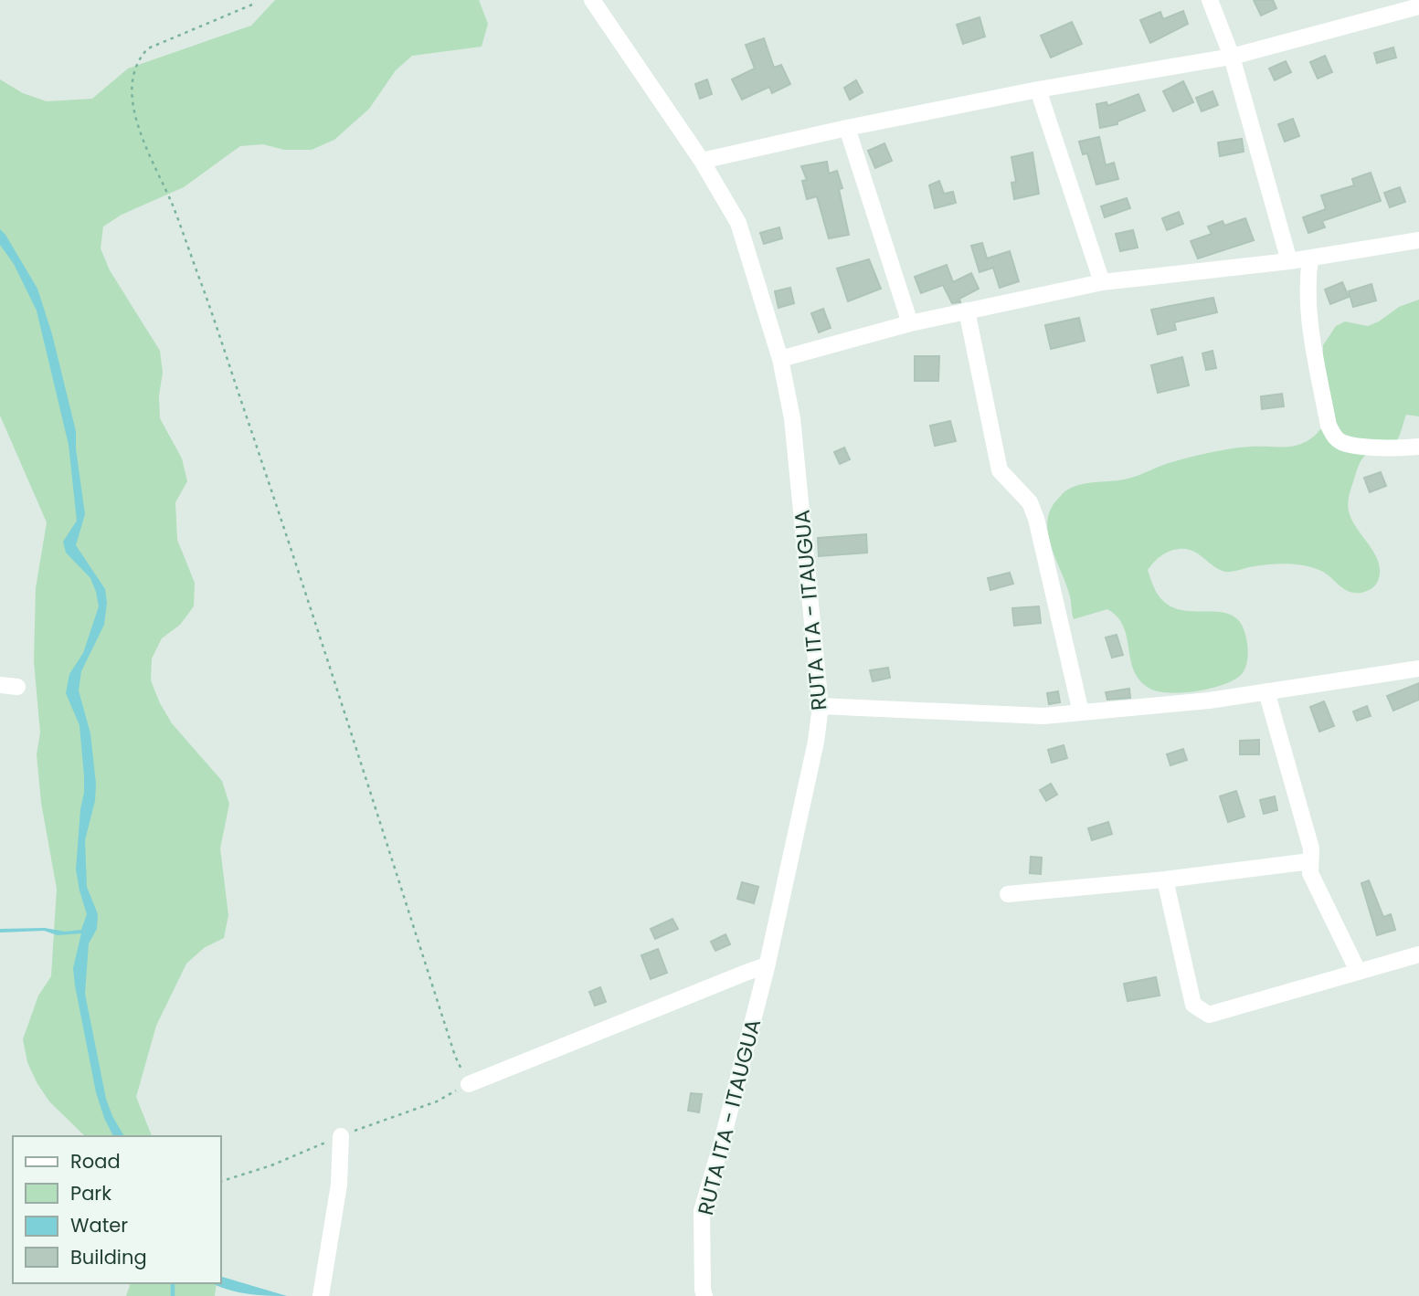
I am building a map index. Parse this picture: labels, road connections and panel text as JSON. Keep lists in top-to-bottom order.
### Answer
{
  "streets": {
    "street": ["RUTA ITA - ITAUGUA"]
  },
  "legend": [
    "Road",
    "Park",
    "Water",
    "Building"
  ]
}
